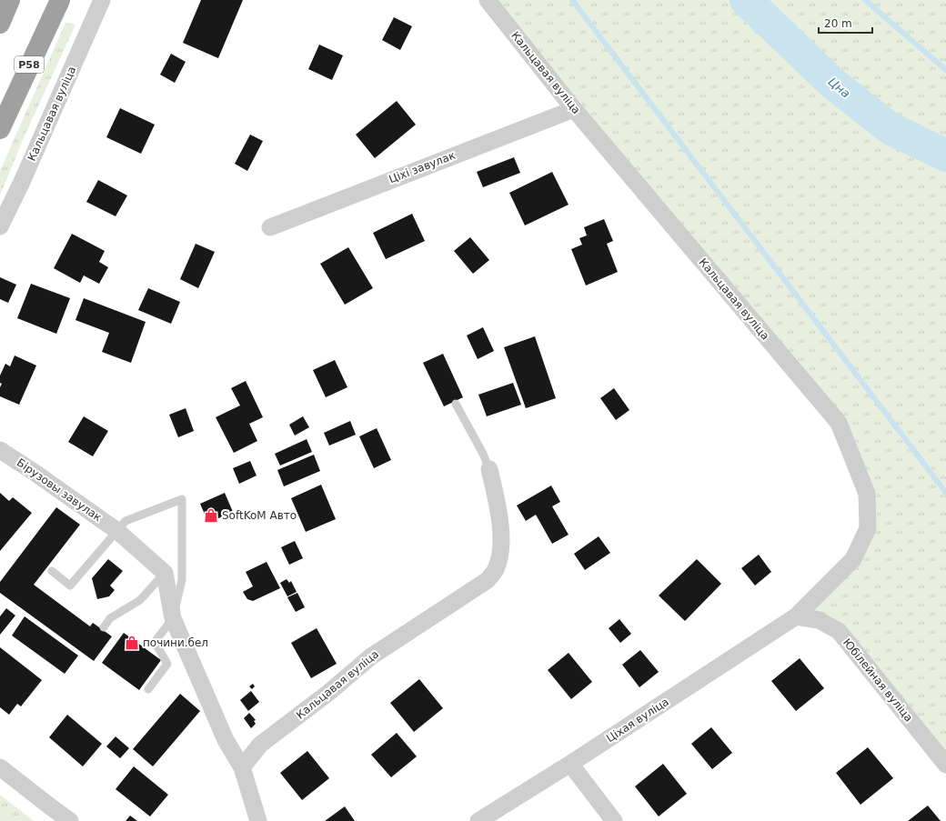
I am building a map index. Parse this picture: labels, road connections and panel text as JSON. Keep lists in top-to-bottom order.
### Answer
{
  "streets": {
    "highway": ["Р58"],
    "street": [
      "Кальцавая вуліца",
      "Ціхі завулак",
      "Бірузовы завулак",
      "Юбілейная вуліца",
      "Ціхая вуліца"
    ]
  },
  "crossings": [
    ["Кальцавая вуліца", "Ціхі завулак"],
    ["Кальцавая вуліца", "Юбілейная вуліца"],
    ["Кальцавая вуліца", "Ціхая вуліца"],
    ["Юбілейная вуліца", "Ціхая вуліца"]
  ],
  "water": ["Цна"],
  "places": {
    "shop": ["SoftKoM Авто", "почини.бел"]
  },
  "scale_bar": "20 m"
}
